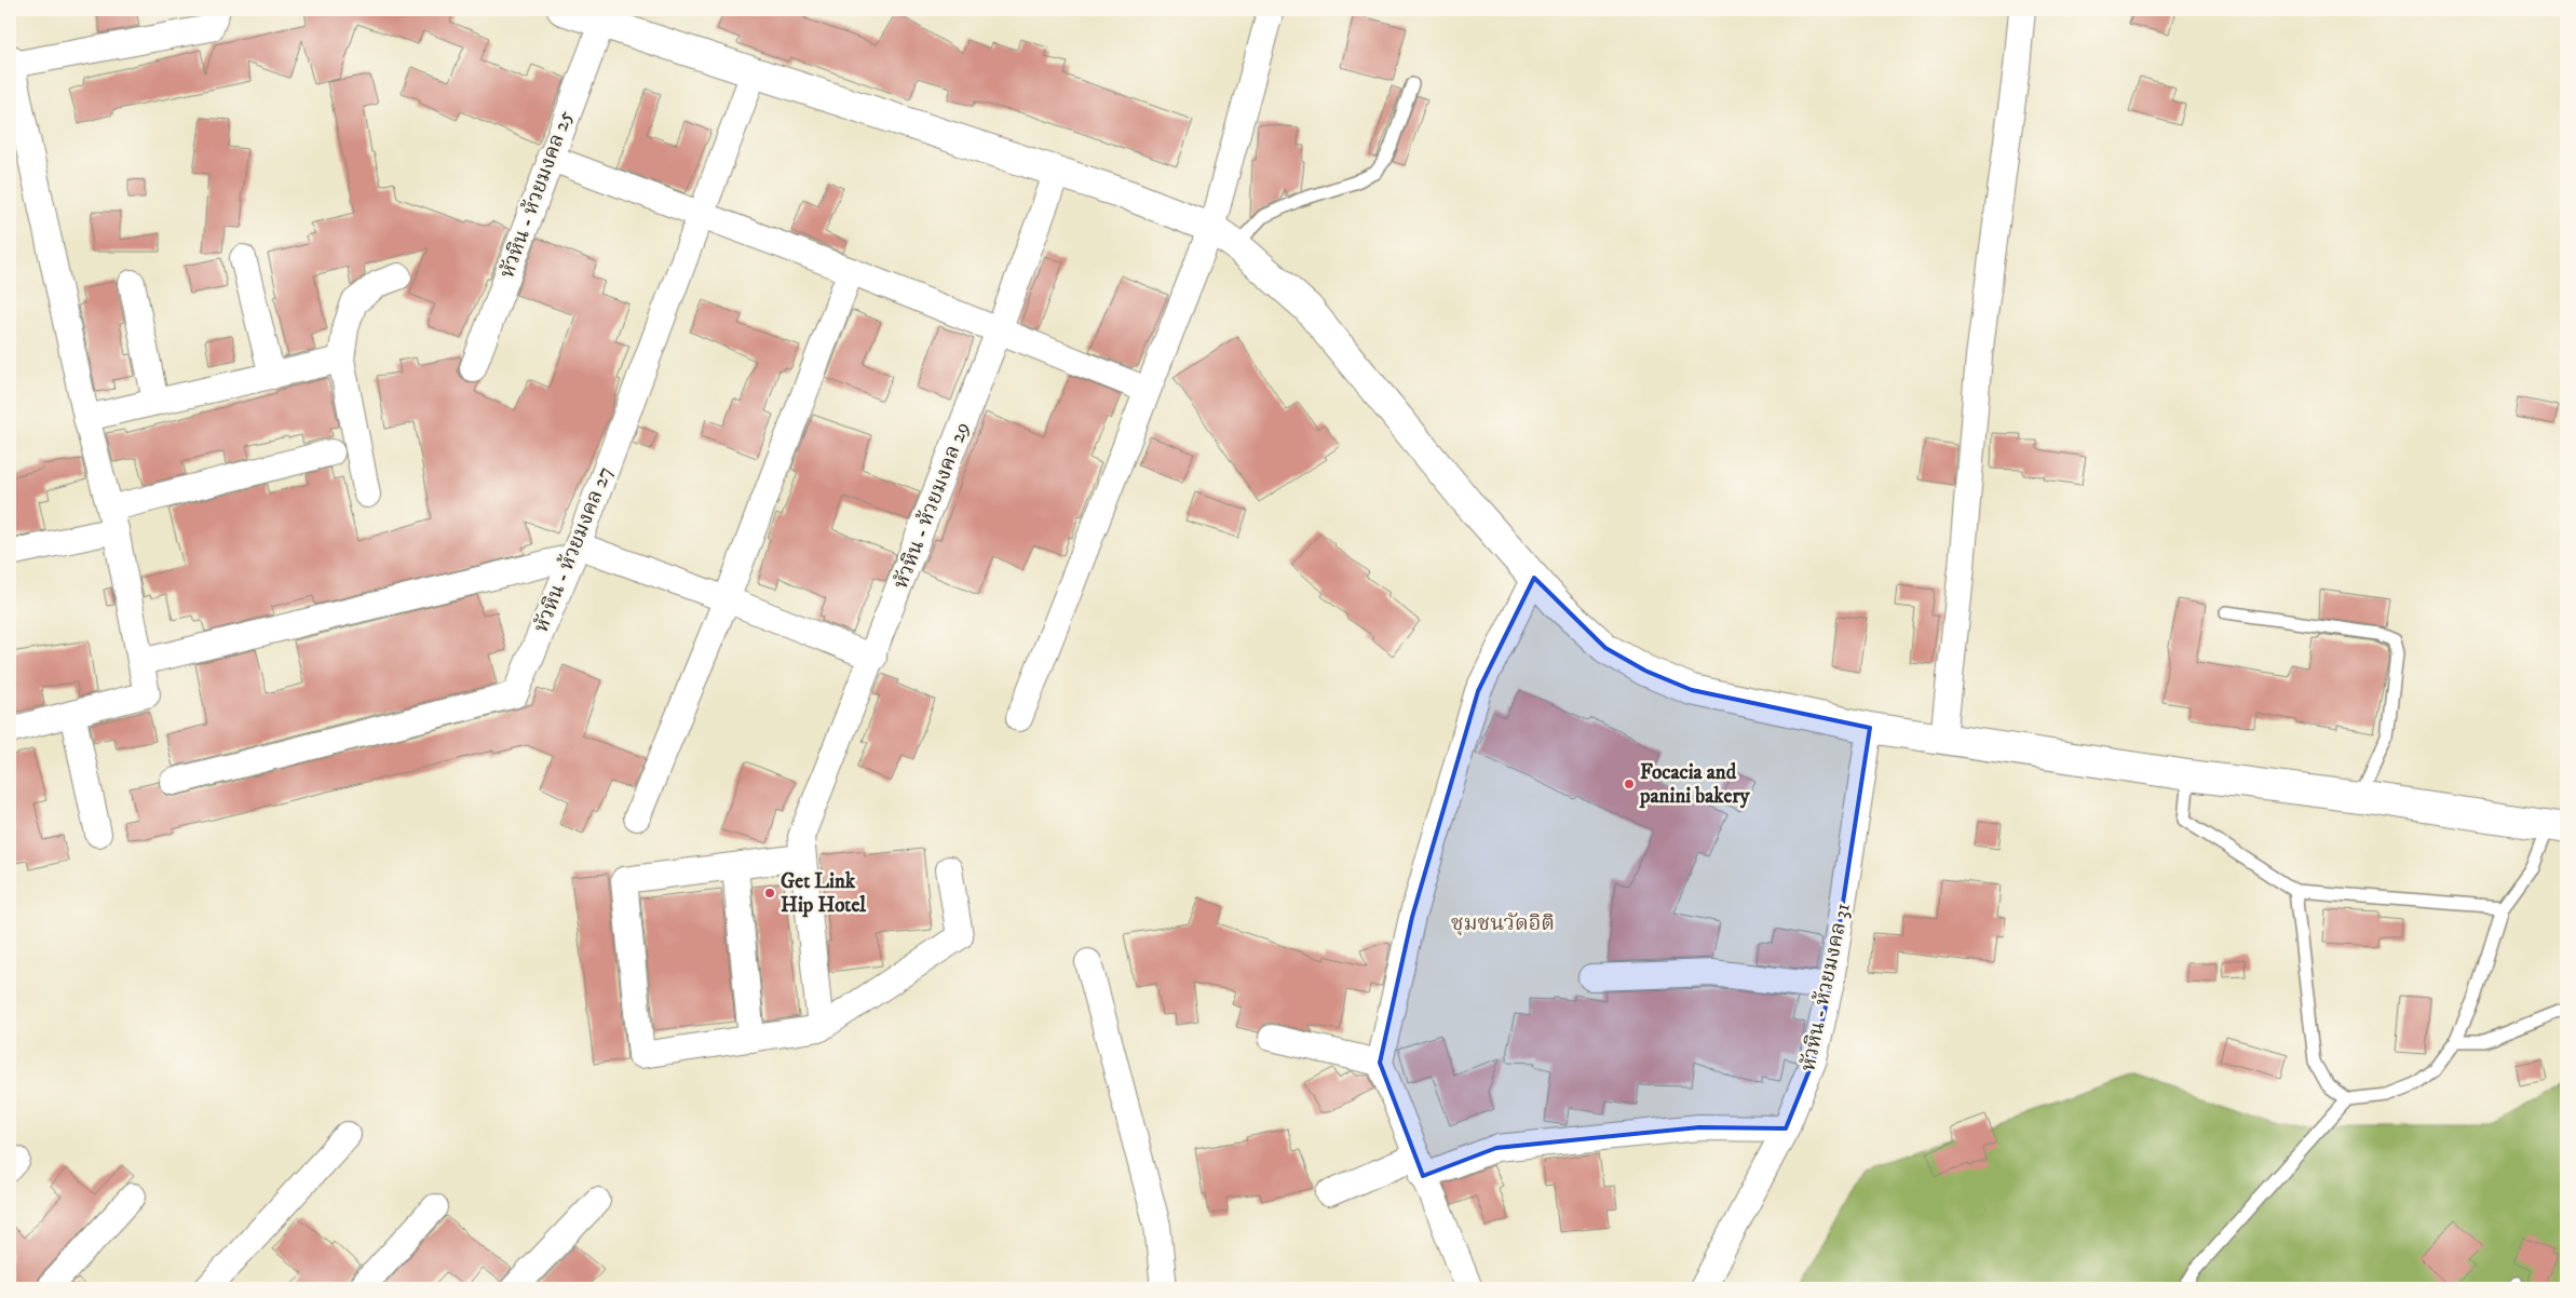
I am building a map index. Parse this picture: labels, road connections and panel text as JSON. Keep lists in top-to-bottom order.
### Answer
{
  "streets": {
    "street": [
      "หัวหิน - ห้วยมงคล 25",
      "หัวหิน - ห้วยมงคล 29",
      "หัวหิน - ห้วยมงคล 27",
      "หัวหิน - ห้วยมงคล 31"
    ]
  },
  "districts": ["ชุมชนวัดอิติ"],
  "places": ["Focacia and panini bakery", "Get Link Hip Hotel"]
}
